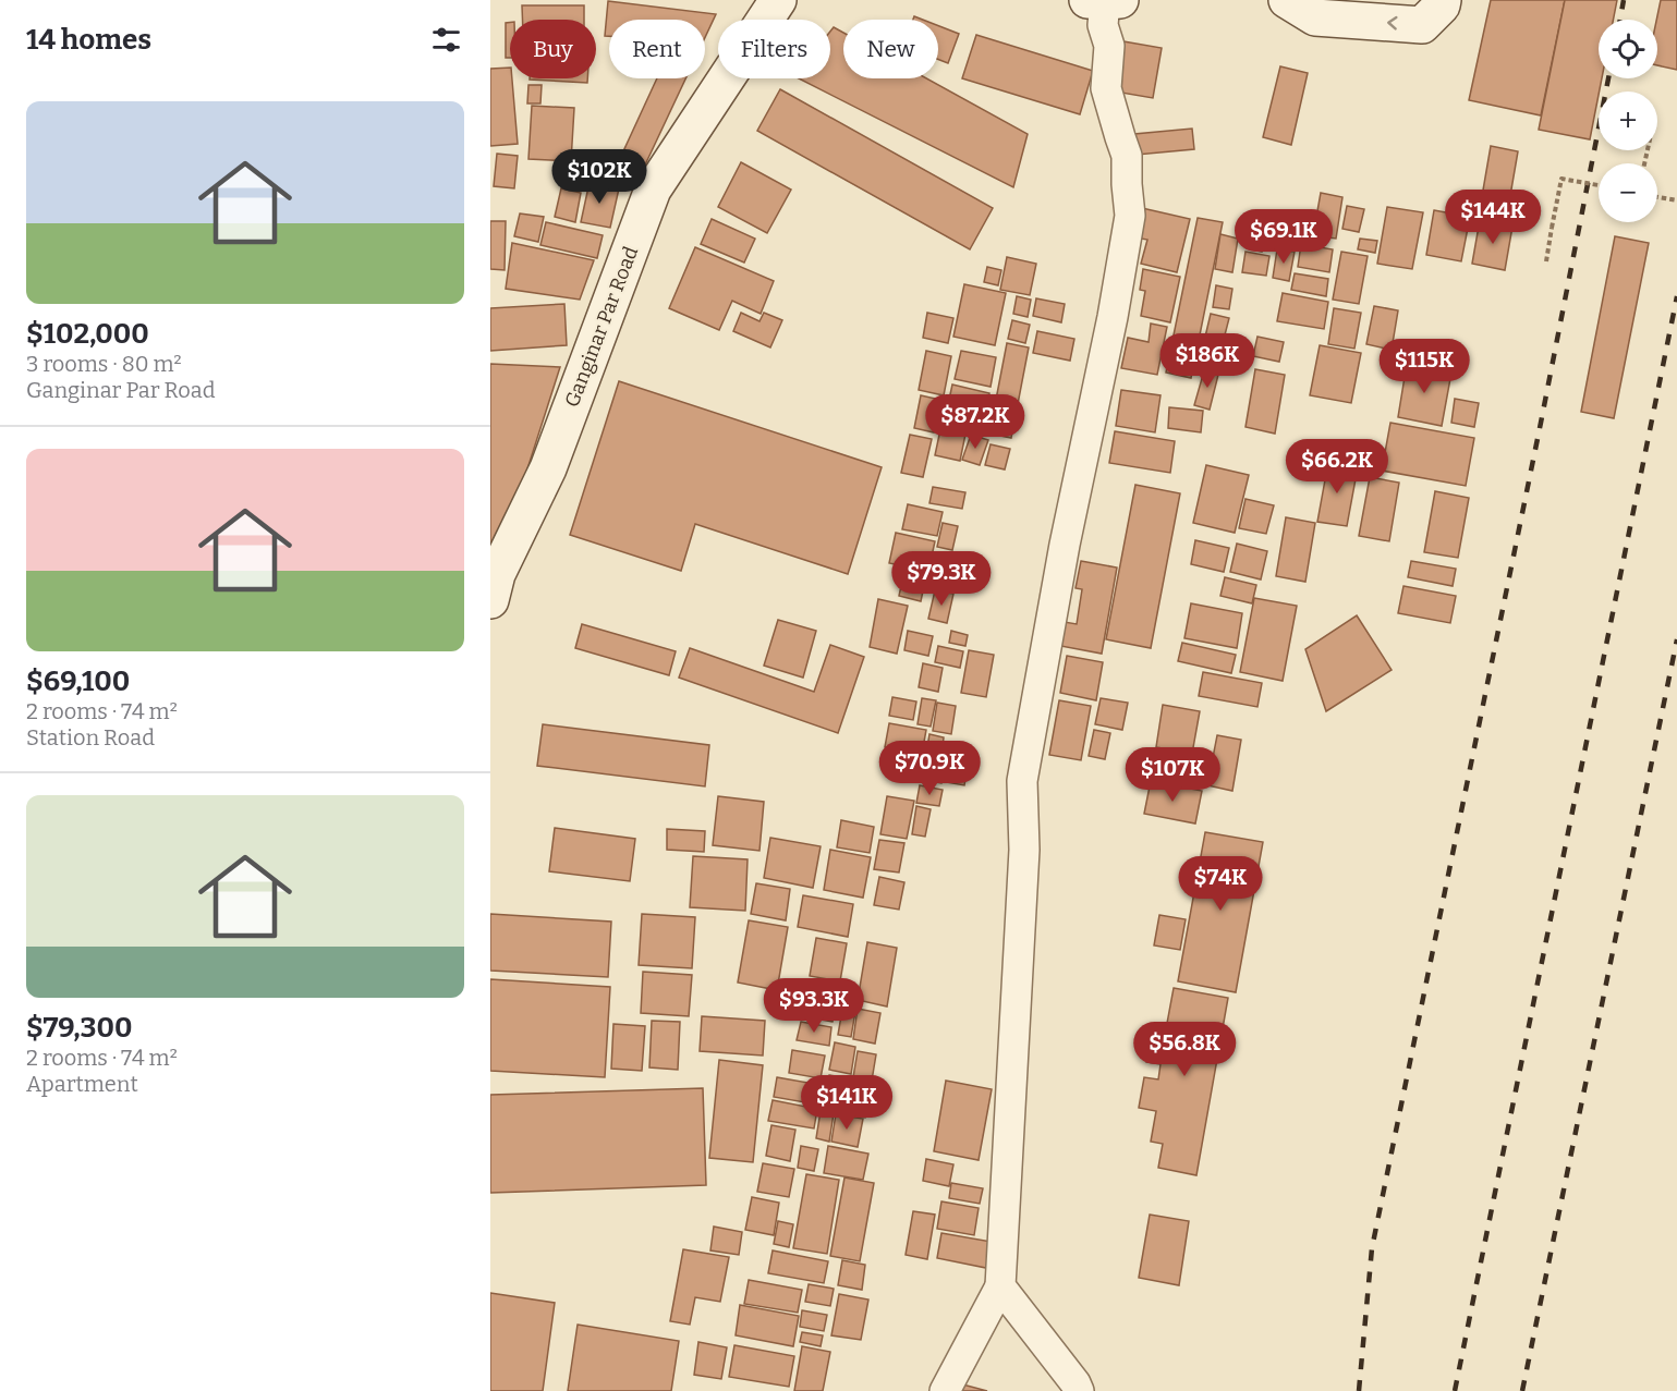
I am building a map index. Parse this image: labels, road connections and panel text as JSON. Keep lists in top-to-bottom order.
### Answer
{
  "streets": {
    "street": ["Ganginar Par Road"]
  },
  "page": {
    "heading": "14 homes",
    "map_buttons": ["+", "−"],
    "chip": [
      "Buy",
      "Rent",
      "Filters",
      "New"
    ],
    "list": [
      {
        "name": "$102,000",
        "note": "3 rooms · 80 m² · Ganginar Par Road"
      },
      {
        "name": "$69,100",
        "note": "2 rooms · 74 m² · Station Road"
      },
      {
        "name": "$79,300",
        "note": "2 rooms · 74 m² · Apartment"
      }
    ],
    "price": [
      "$102K",
      "$144K",
      "$69.1K",
      "$186K",
      "$115K",
      "$87.2K",
      "$66.2K",
      "$79.3K",
      "$70.9K",
      "$107K",
      "$74K",
      "$93.3K",
      "$56.8K",
      "$141K"
    ]
  }
}
